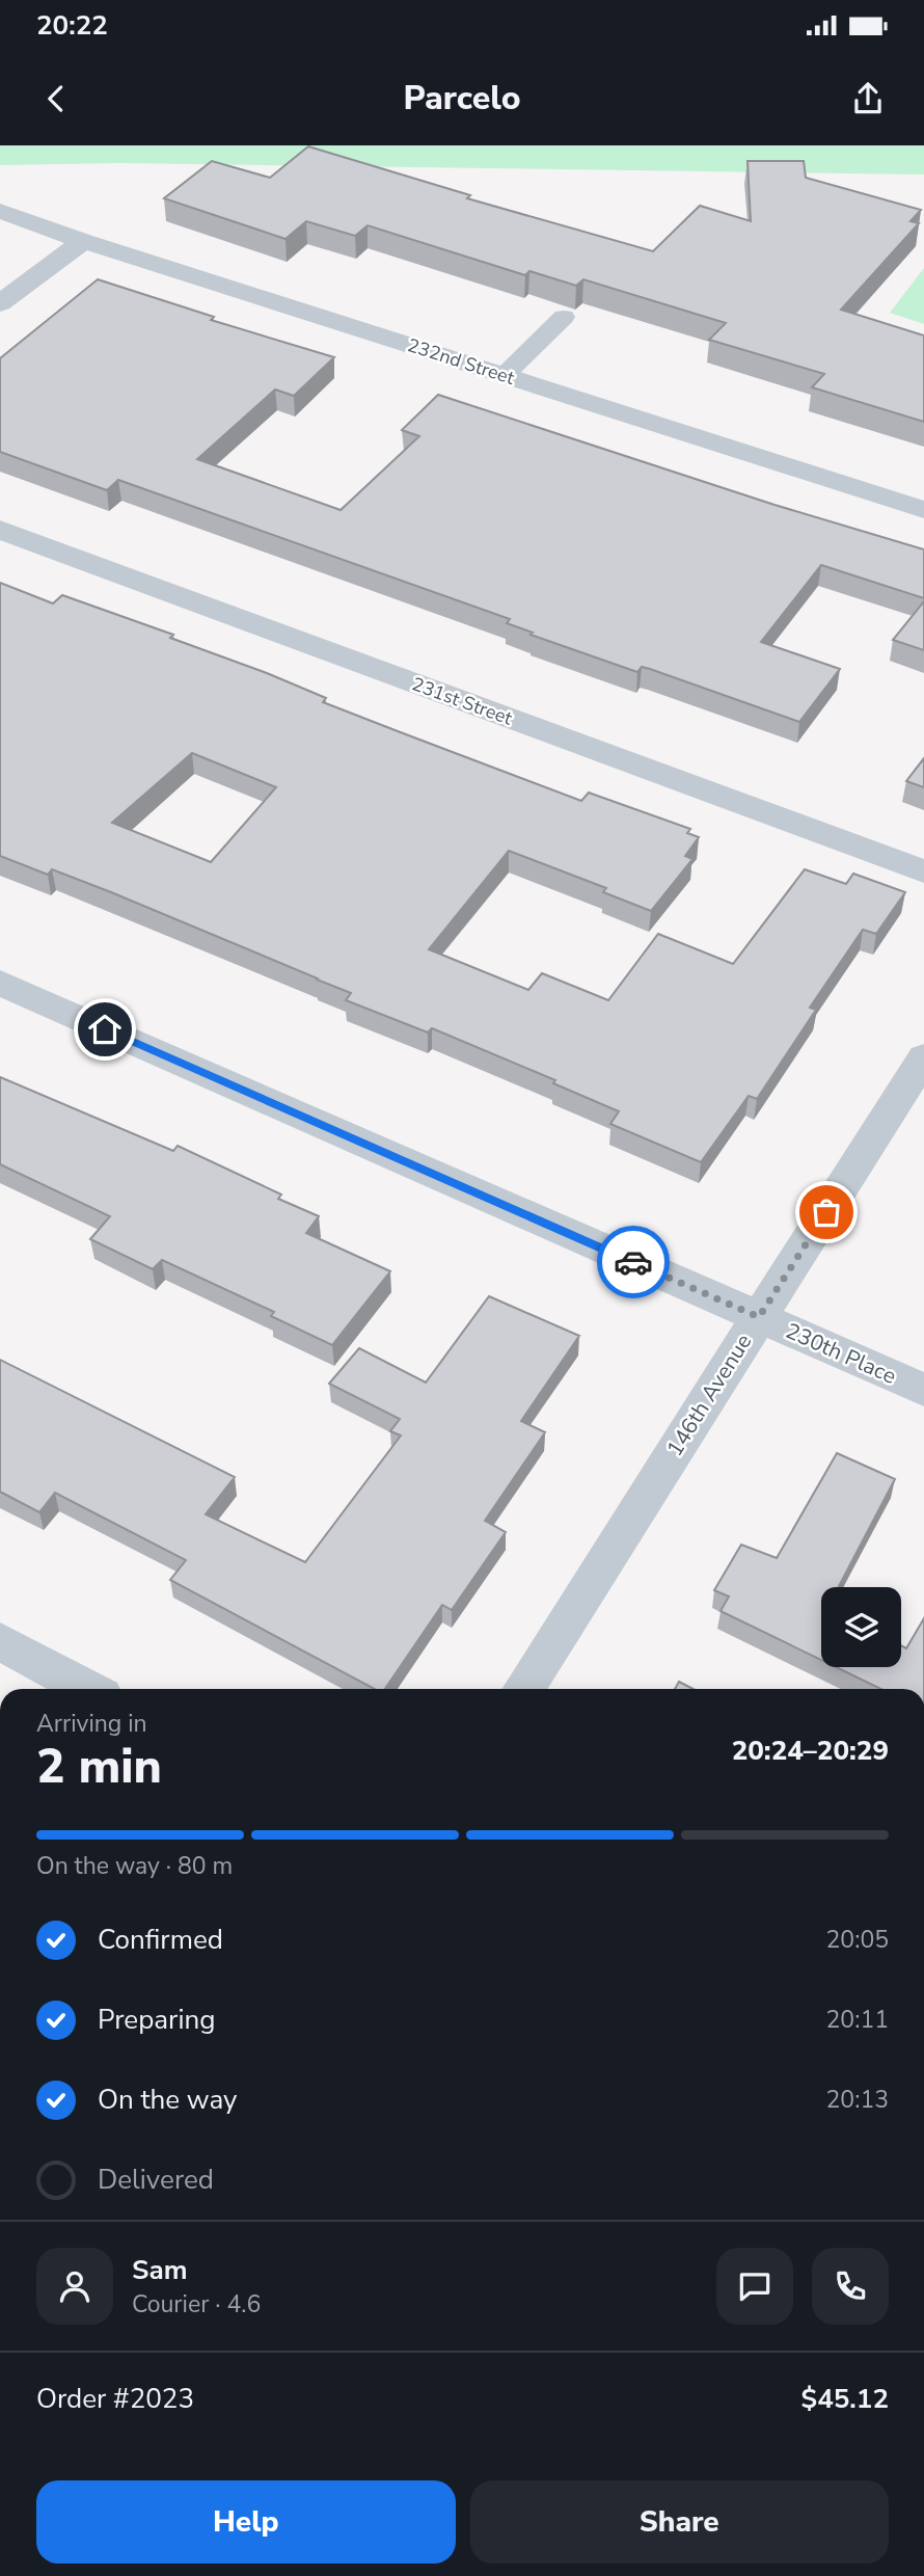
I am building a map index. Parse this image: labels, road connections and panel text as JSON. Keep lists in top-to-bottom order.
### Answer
{
  "streets": {
    "street": [
      "232nd Street",
      "231st Street",
      "230th Place",
      "146th Avenue"
    ]
  },
  "crossings": [
    ["230th Place", "146th Avenue"]
  ],
  "page": {
    "status": "20:22",
    "header": "Parcelo",
    "heading": ["2 min", "Arriving in", "20:24–20:29"],
    "panel": [
      "Sam",
      "Courier · 4.6",
      "Order #2023",
      "$45.12"
    ],
    "bar": "On the way · 80 m",
    "list": [
      ["Confirmed", "20:05"],
      ["Preparing", "20:11"],
      ["On the way", "20:13"],
      "Delivered"
    ],
    "buttons": ["Help", "Share"]
  }
}
